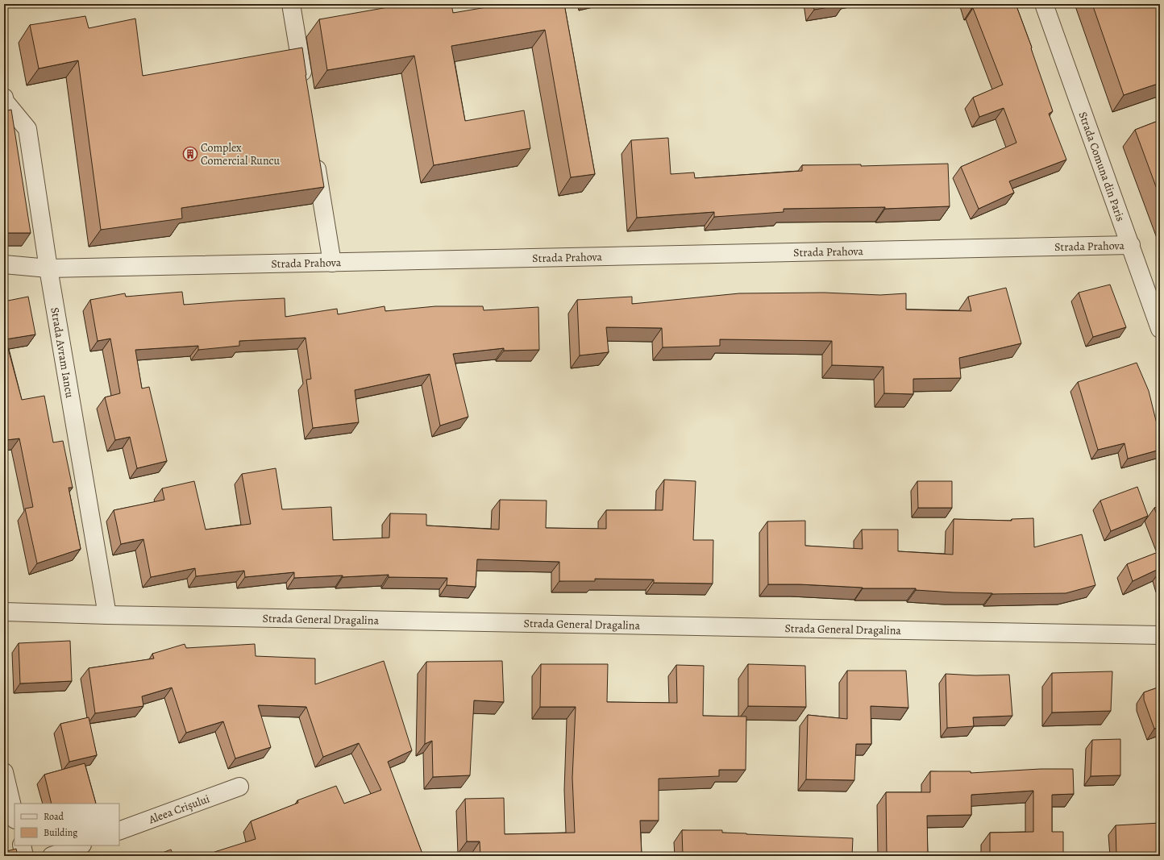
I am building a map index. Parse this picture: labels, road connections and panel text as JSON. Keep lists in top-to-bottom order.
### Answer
{
  "streets": {
    "street": [
      "Strada Comuna din Paris",
      "Strada Prahova",
      "Strada Avram Iancu",
      "Strada General Dragalina",
      "Aleea Crișului"
    ]
  },
  "crossings": [
    ["Strada Comuna din Paris", "Strada Prahova"],
    ["Strada Prahova", "Strada Avram Iancu"],
    ["Strada Avram Iancu", "Strada General Dragalina"]
  ],
  "places": {
    "building": ["Complex Comercial Runcu"]
  },
  "legend": ["Road", "Building"]
}
